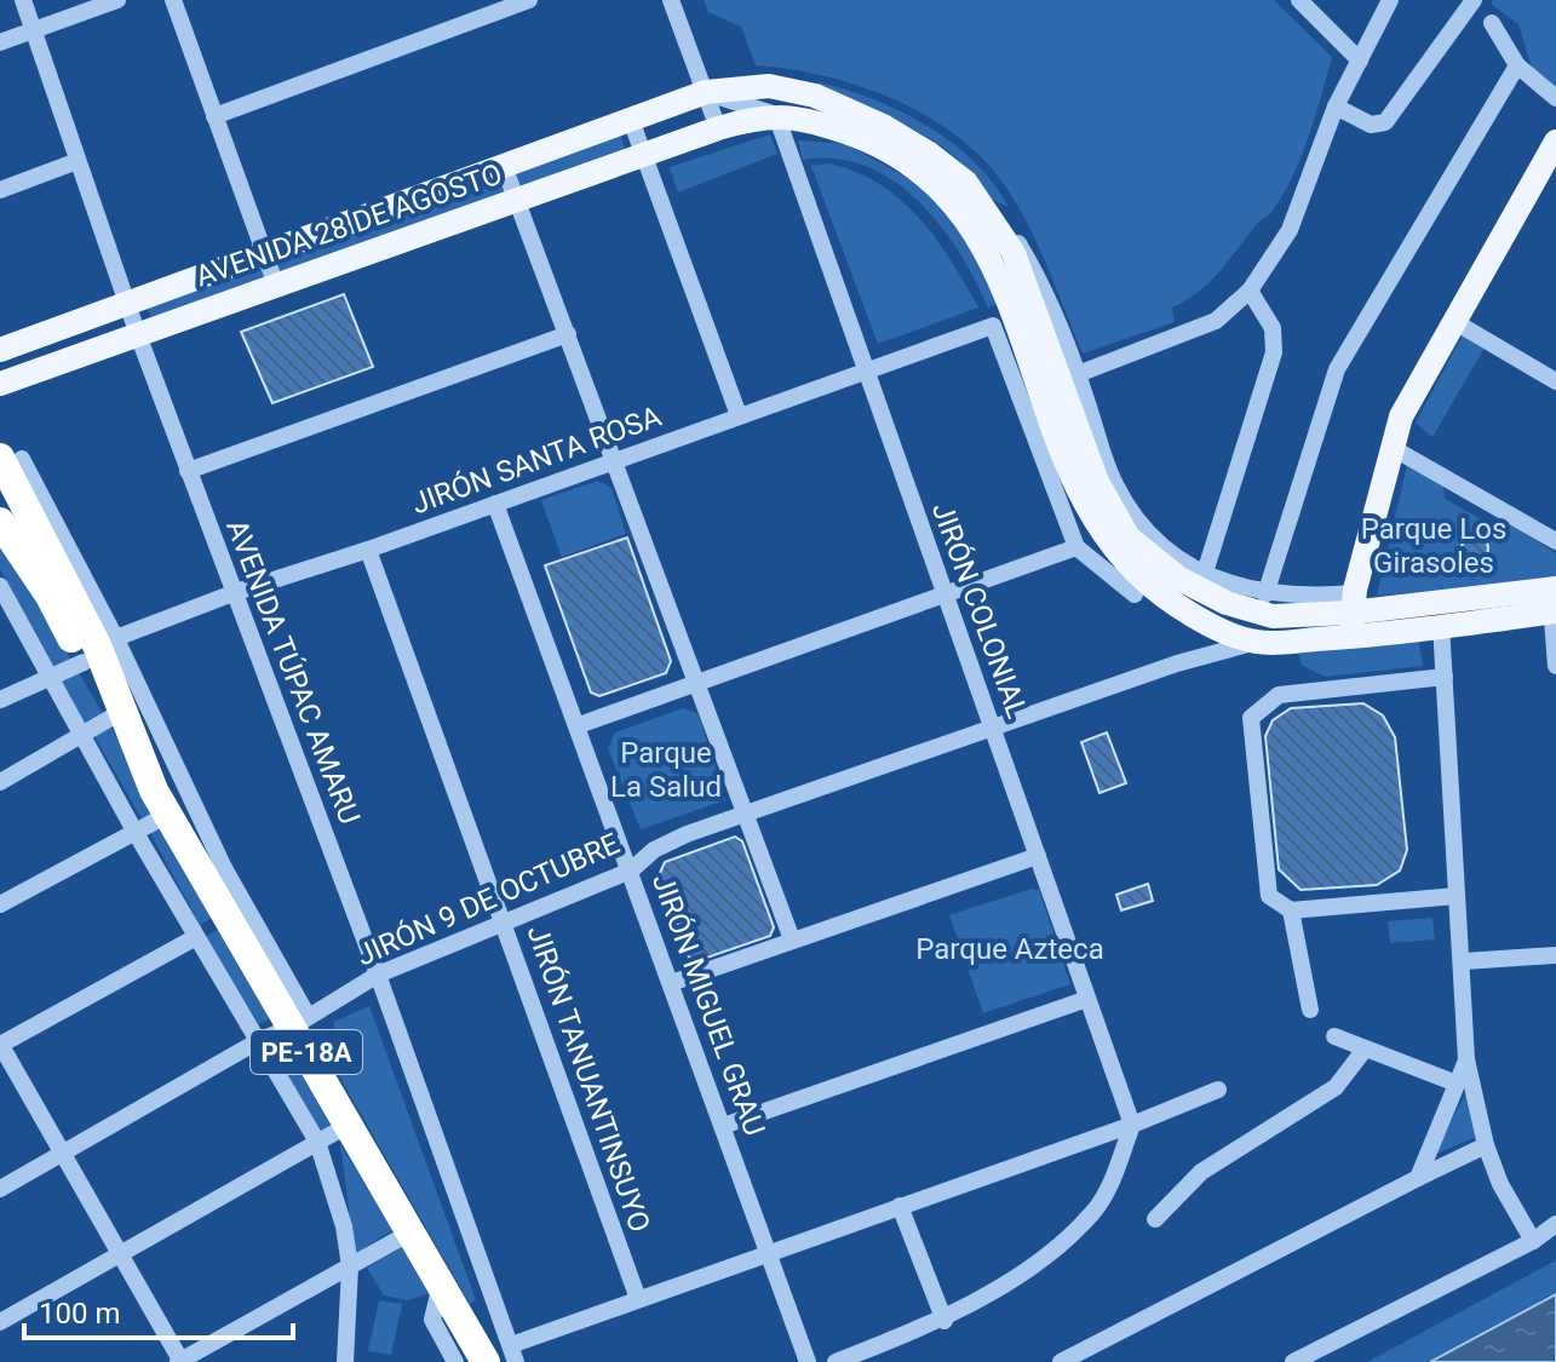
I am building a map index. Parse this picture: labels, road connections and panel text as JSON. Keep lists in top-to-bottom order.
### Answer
{
  "streets": {
    "highway": ["PE-18A"],
    "main road": ["AVENIDA 28 DE AGOSTO"],
    "street": [
      "JIRÓN SANTA ROSA",
      "JIRÓN COLONIAL",
      "AVENIDA TÚPAC AMARU",
      "JIRÓN 9 DE OCTUBRE",
      "JIRÓN MIGUEL GRAU",
      "JIRÓN TANUANTINSUYO"
    ]
  },
  "crossings": [
    ["AVENIDA 28 DE AGOSTO", "JIRÓN COLONIAL"],
    ["AVENIDA 28 DE AGOSTO", "AVENIDA TÚPAC AMARU"],
    ["JIRÓN SANTA ROSA", "JIRÓN COLONIAL"],
    ["JIRÓN SANTA ROSA", "AVENIDA TÚPAC AMARU"],
    ["JIRÓN SANTA ROSA", "JIRÓN MIGUEL GRAU"],
    ["JIRÓN SANTA ROSA", "PE-18A"],
    ["JIRÓN SANTA ROSA", "JIRÓN TANUANTINSUYO"],
    ["JIRÓN COLONIAL", "JIRÓN 9 DE OCTUBRE"],
    ["AVENIDA TÚPAC AMARU", "JIRÓN 9 DE OCTUBRE"],
    ["JIRÓN 9 DE OCTUBRE", "JIRÓN MIGUEL GRAU"],
    ["JIRÓN 9 DE OCTUBRE", "PE-18A"],
    ["JIRÓN 9 DE OCTUBRE", "JIRÓN TANUANTINSUYO"]
  ],
  "parks": ["Parque Los Girasoles", "Parque La Salud", "Parque Azteca"],
  "scale_bar": "100 m"
}
